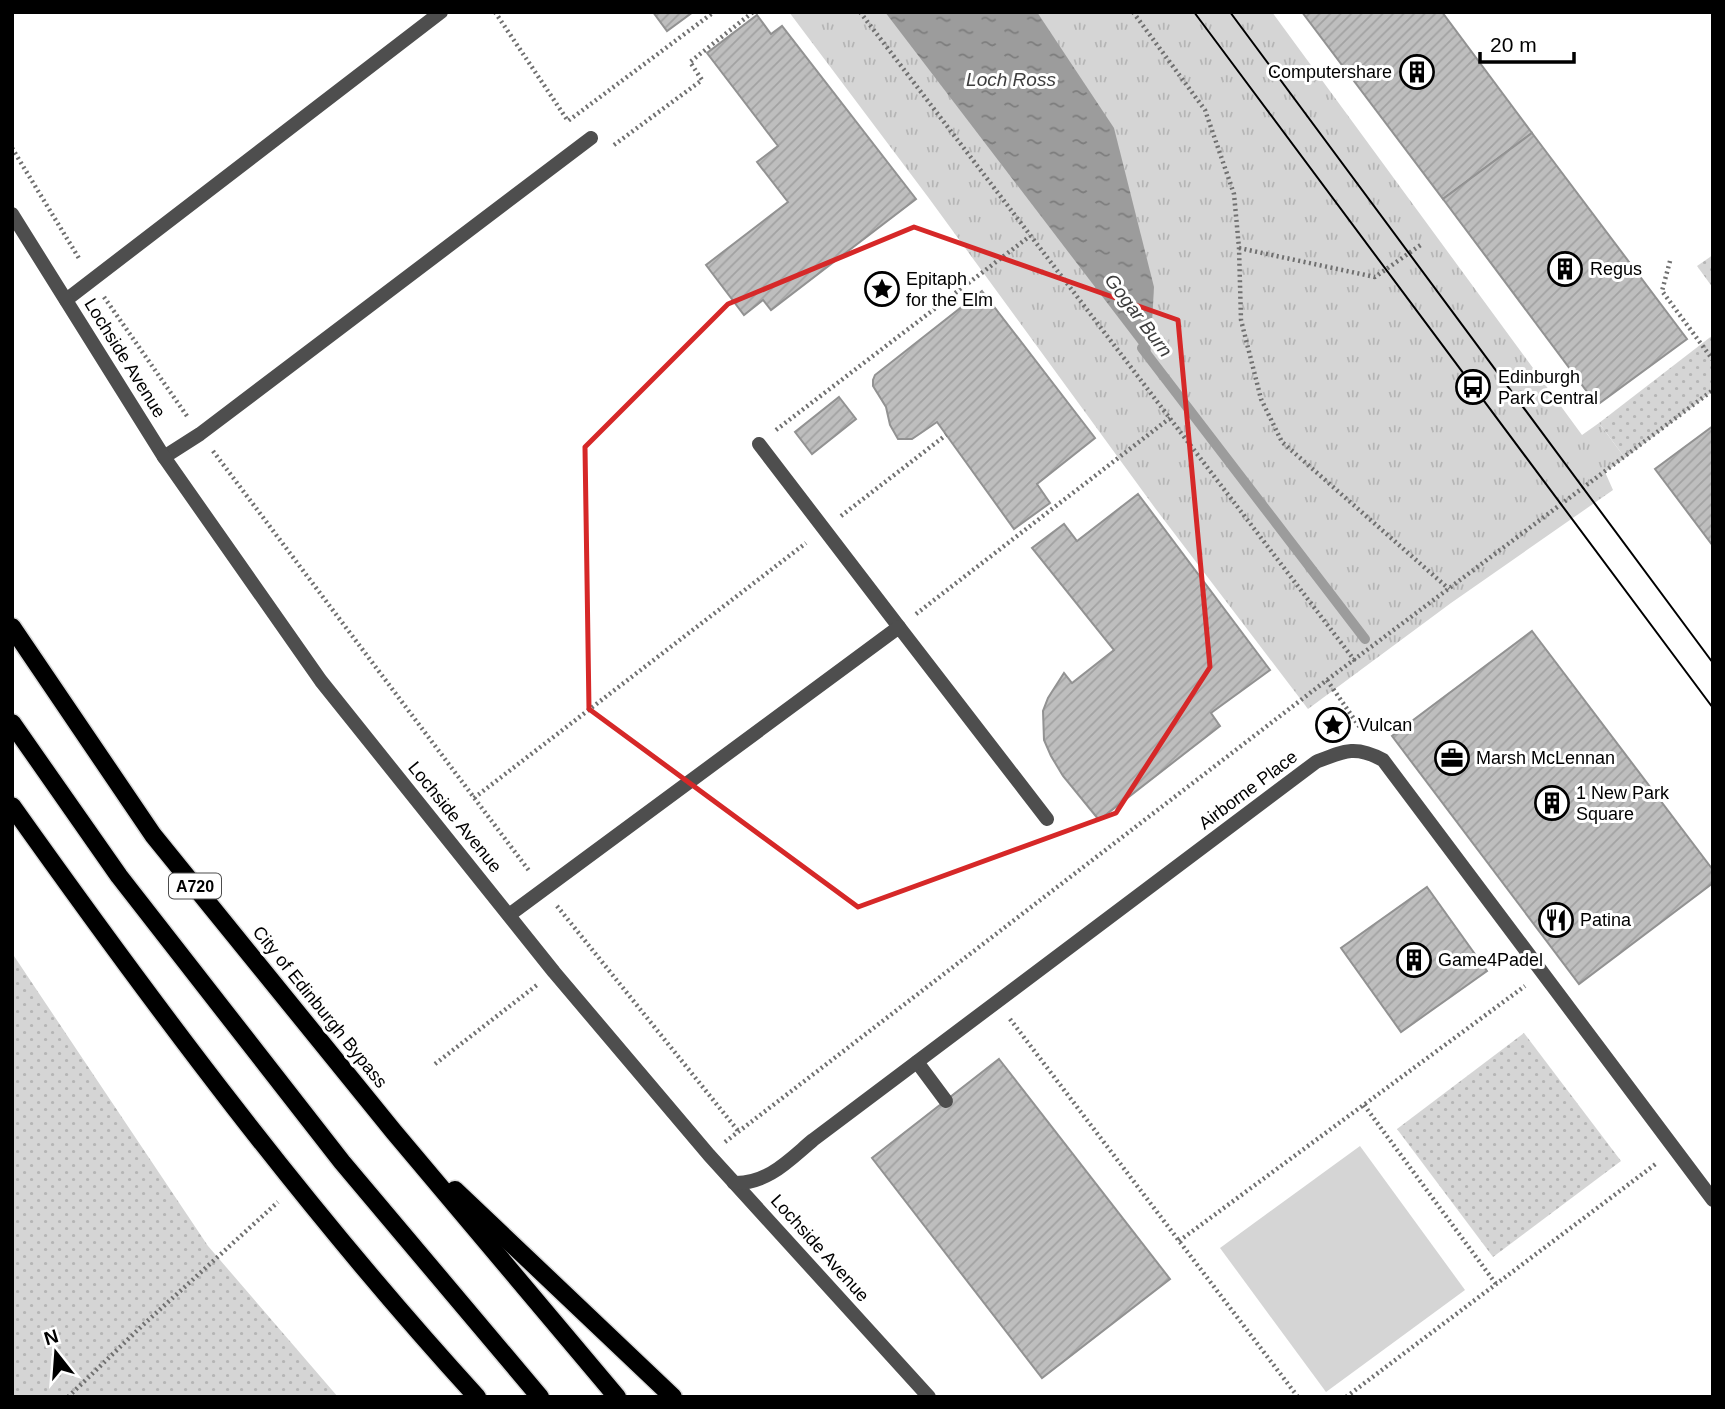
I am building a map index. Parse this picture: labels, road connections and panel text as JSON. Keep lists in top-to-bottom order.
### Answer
{
  "streets": {
    "main road": ["A720", "City of Edinburgh Bypass"],
    "street": ["Lochside Avenue", "Airborne Place"]
  },
  "crossings": [
    ["Lochside Avenue", "Airborne Place"],
    ["A720", "City of Edinburgh Bypass"]
  ],
  "water": ["Loch Ross", "Gogar Burn"],
  "places": {
    "building": [
      "Computershare",
      "Regus",
      "1 New Park Square",
      "Game4Padel"
    ],
    "place": ["Epitaph for the Elm", "Vulcan"],
    "bus stop": ["Edinburgh Park Central"],
    "office": ["Marsh McLennan"],
    "restaurant": ["Patina"]
  },
  "scale_bar": "20 m",
  "north": "top"
}
